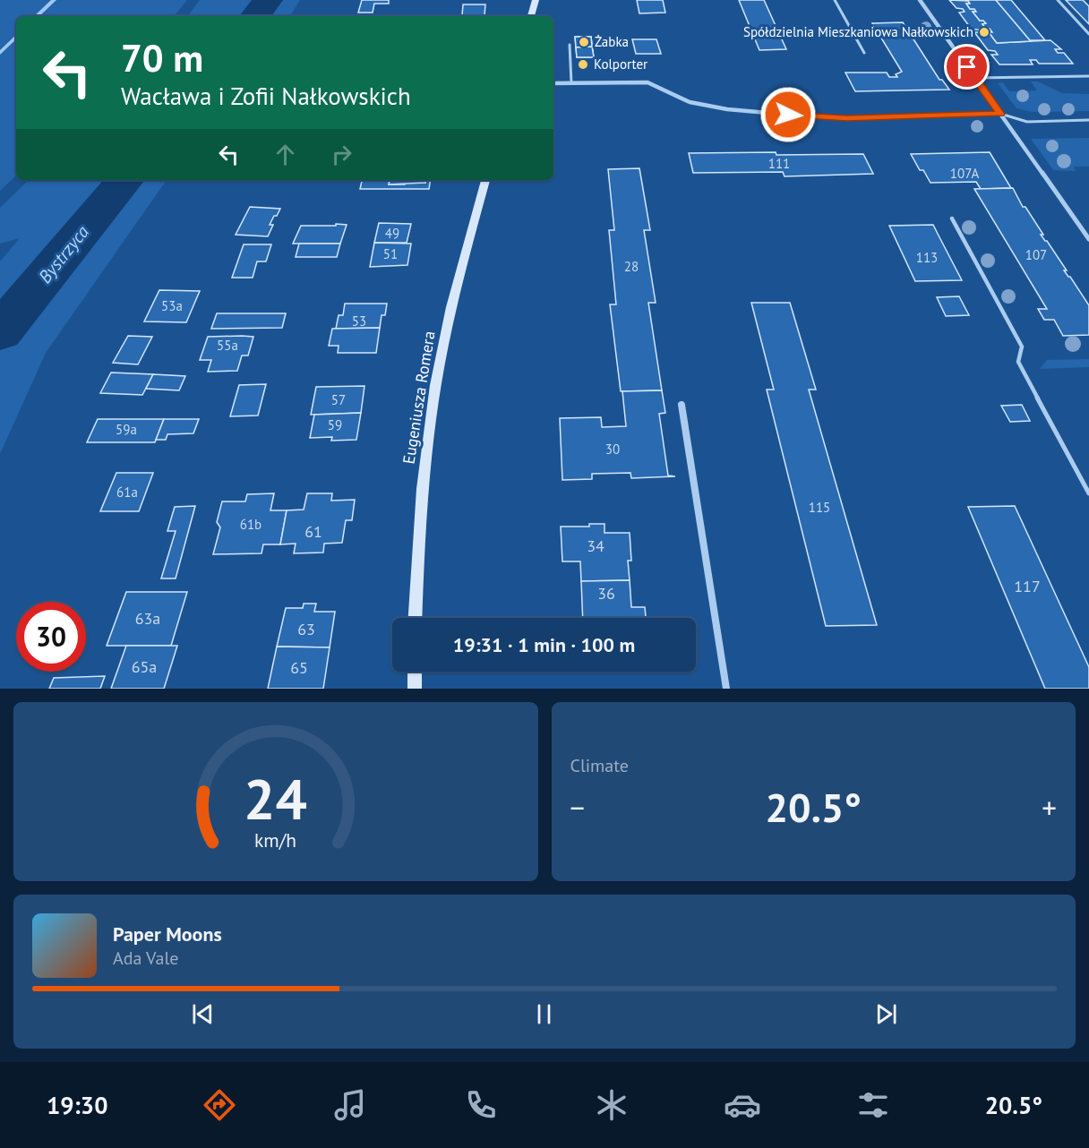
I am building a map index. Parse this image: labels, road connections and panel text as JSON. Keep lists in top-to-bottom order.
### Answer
{
  "streets": {
    "street": ["Eugeniusza Romera"]
  },
  "water": ["Bystrzyca"],
  "places": ["Spółdzielnia Mieszkaniowa Nałkowskich", "Żabka", "Kolporter"],
  "house_numbers": [
    "111",
    "107A",
    "49",
    "51",
    "107",
    "113",
    "28",
    "53a",
    "53",
    "55a",
    "57",
    "59",
    "59a",
    "30",
    "61a",
    "115",
    "61b",
    "61",
    "34",
    "117",
    "36",
    "63a",
    "63",
    "65a",
    "65"
  ],
  "page": {
    "turn": ["70 m", "Wacława i Zofii Nałkowskich"],
    "limit": "30",
    "trip": "19:31 · 1 min · 100 m",
    "tile": "Climate",
    "heat": ["−", "20.5°", "+"],
    "song": ["Paper Moons", "Ada Vale"],
    "tabs": ["19:30", "20.5°"],
    "gauge": ["24", "km/h"]
  }
}
